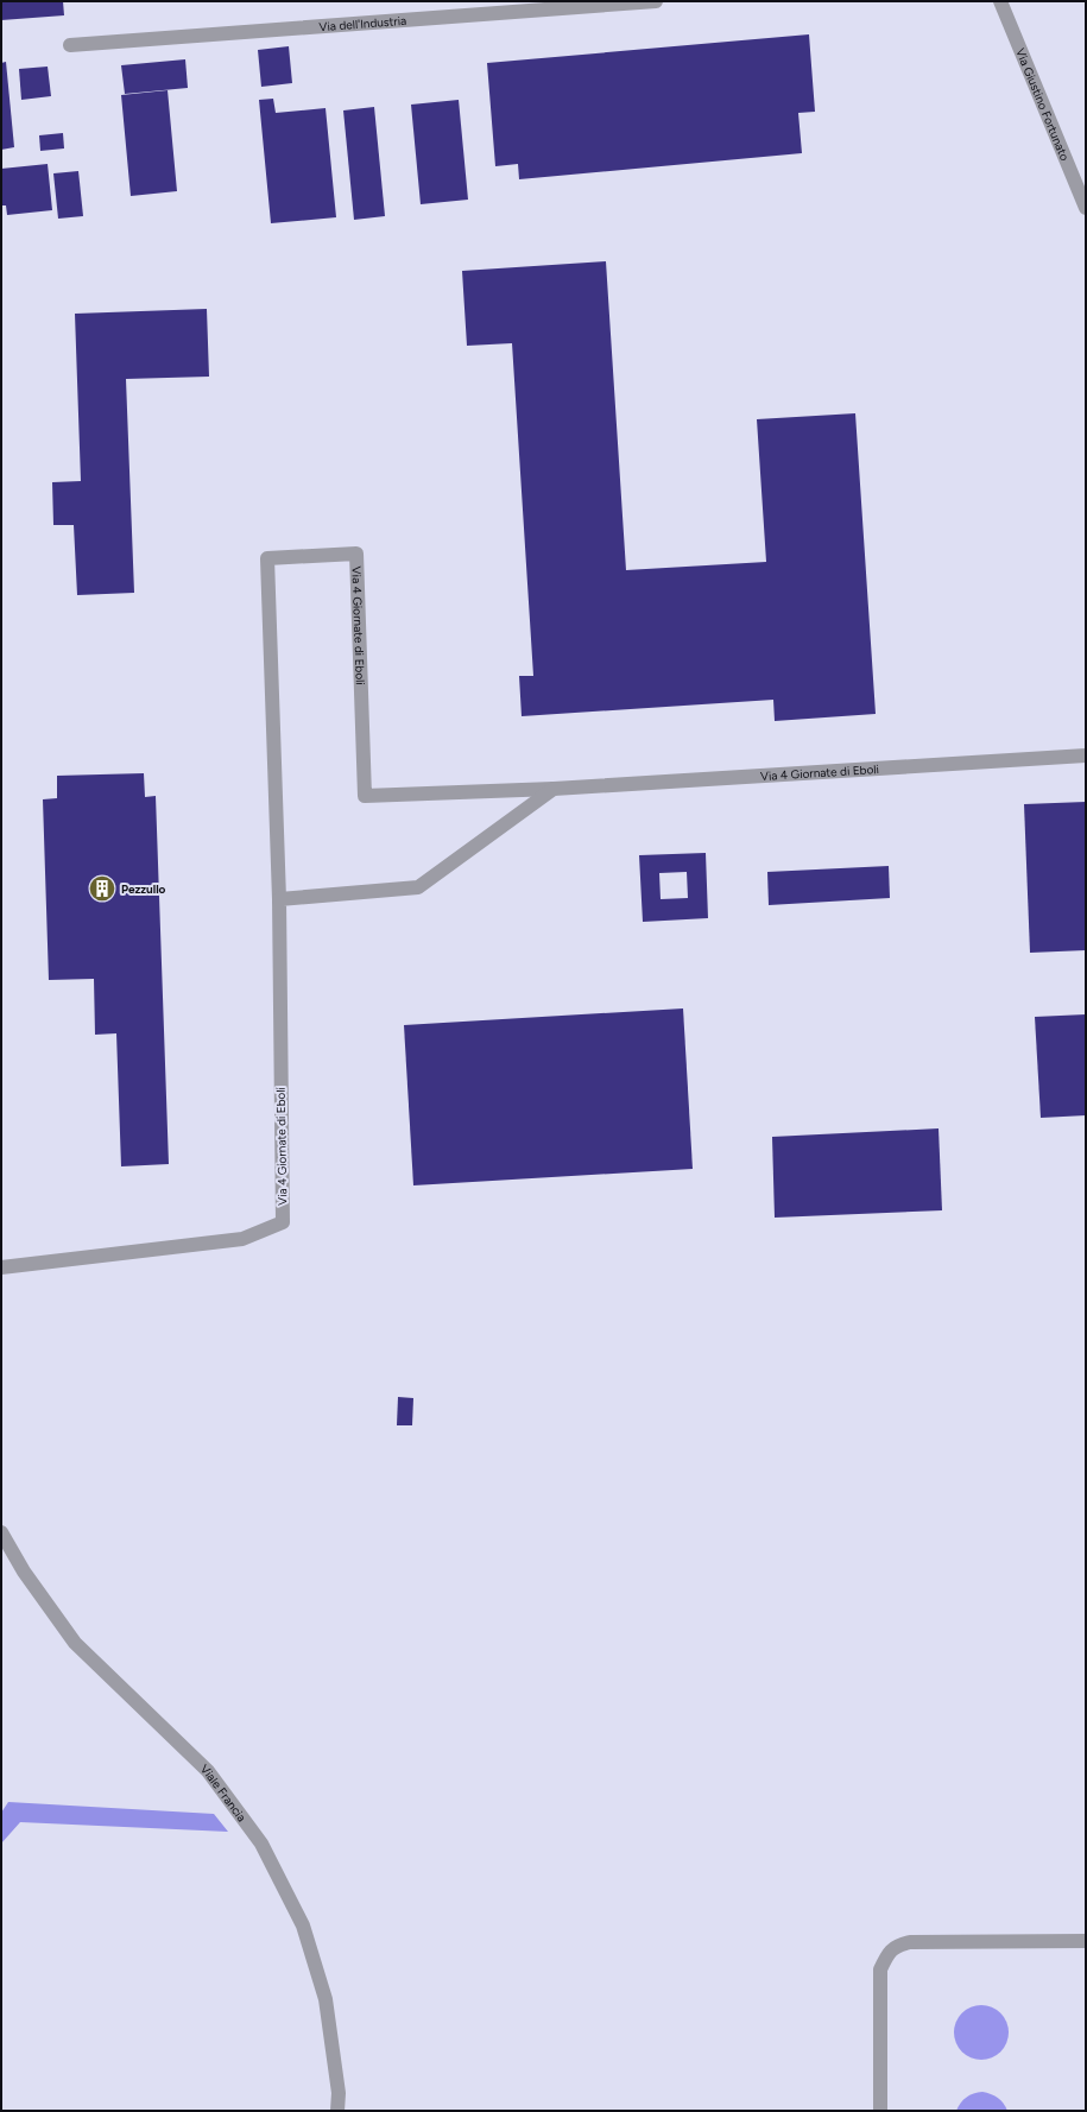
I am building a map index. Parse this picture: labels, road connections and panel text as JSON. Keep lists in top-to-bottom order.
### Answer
{
  "streets": {
    "street": [
      "Via dell'Industria",
      "Via Giustino Fortunato",
      "Via 4 Giornate di Eboli",
      "Viale Francia"
    ]
  },
  "places": {
    "building": ["Pezzullo"]
  }
}
